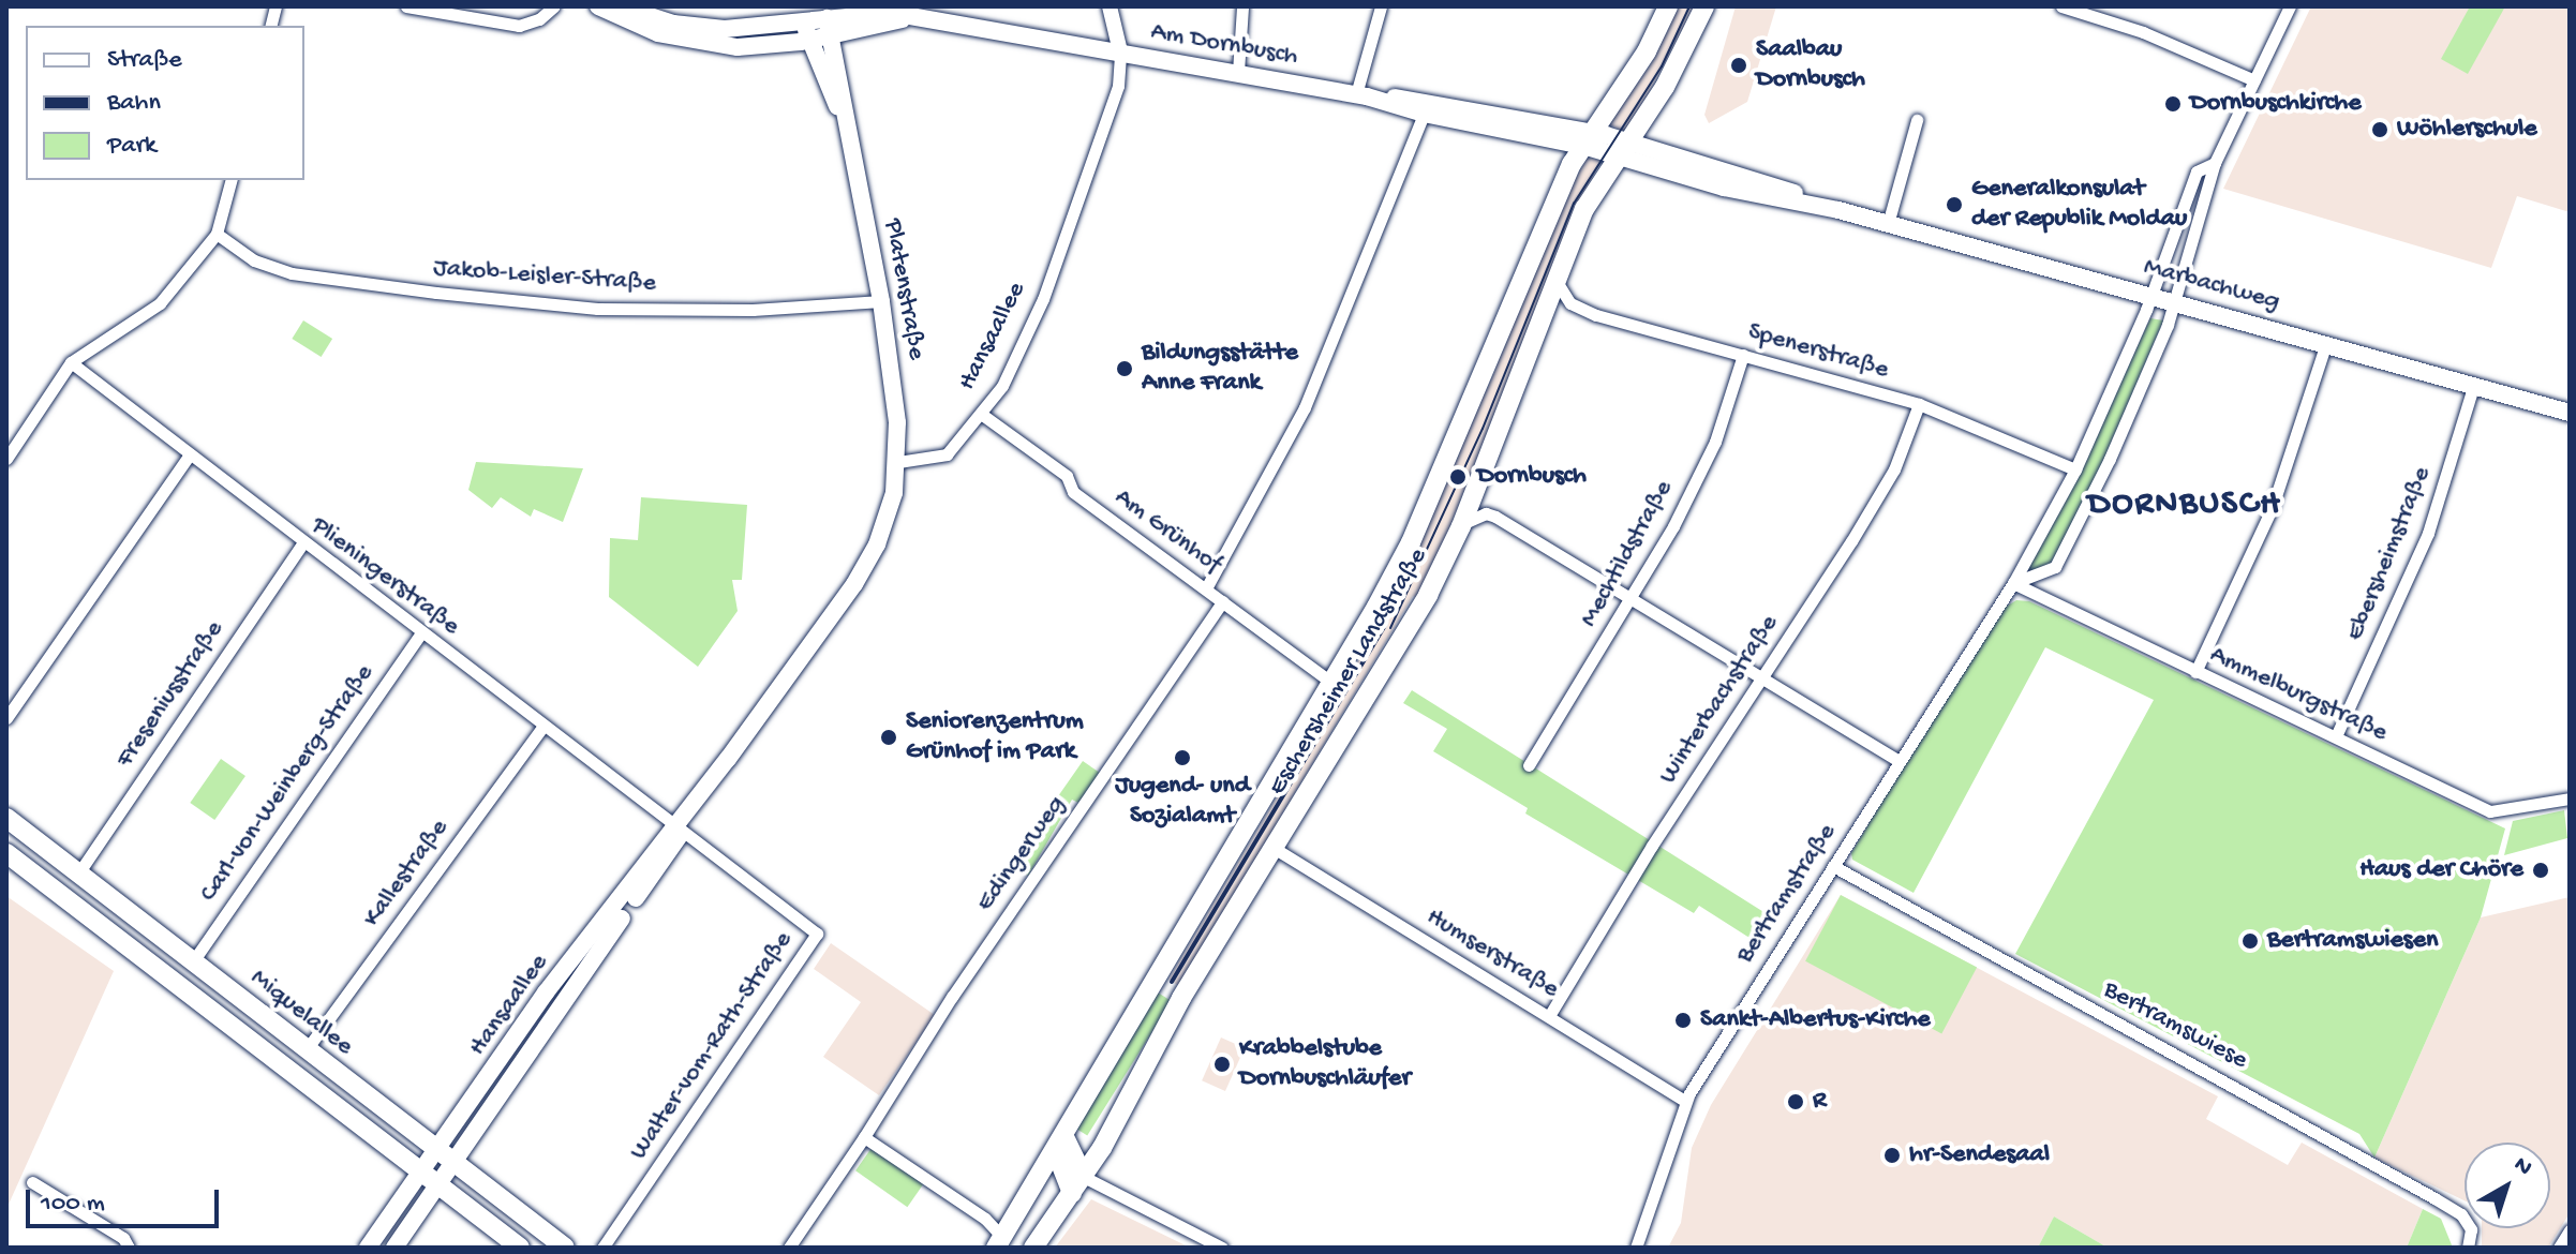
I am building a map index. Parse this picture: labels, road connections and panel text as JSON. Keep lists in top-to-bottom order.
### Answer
{
  "streets": {
    "main road": [
      "Am Dornbusch",
      "Marbachweg",
      "Platenstraße",
      "Hansaallee",
      "Eschersheimer Landstraße",
      "Miquelallee"
    ],
    "street": [
      "Jakob-Leisler-Straße",
      "Spenerstraße",
      "Am Grünhof",
      "Mechtildstraße",
      "Ebersheimstraße",
      "Plieningerstraße",
      "Freseniusstraße",
      "Ammelburgstraße",
      "Winterbachstraße",
      "Carl-von-Weinberg-Straße",
      "Edingerweg",
      "Kallestraße",
      "Bertramstraße",
      "Humserstraße",
      "Bertramswiese",
      "Walter-vom-Rath-Straße"
    ]
  },
  "crossings": [
    ["Am Dornbusch", "Marbachweg"],
    ["Am Dornbusch", "Platenstraße"],
    ["Am Dornbusch", "Hansaallee"],
    ["Am Dornbusch", "Eschersheimer Landstraße"],
    ["Jakob-Leisler-Straße", "Platenstraße"],
    ["Marbachweg", "Ebersheimstraße"],
    ["Marbachweg", "Eschersheimer Landstraße"],
    ["Marbachweg", "Bertramstraße"],
    ["Platenstraße", "Hansaallee"],
    ["Hansaallee", "Am Grünhof"],
    ["Hansaallee", "Plieningerstraße"],
    ["Hansaallee", "Miquelallee"],
    ["Hansaallee", "Walter-vom-Rath-Straße"],
    ["Spenerstraße", "Mechtildstraße"],
    ["Spenerstraße", "Eschersheimer Landstraße"],
    ["Spenerstraße", "Winterbachstraße"],
    ["Spenerstraße", "Bertramstraße"],
    ["Am Grünhof", "Eschersheimer Landstraße"],
    ["Am Grünhof", "Edingerweg"],
    ["Ebersheimstraße", "Ammelburgstraße"],
    ["Plieningerstraße", "Freseniusstraße"],
    ["Plieningerstraße", "Carl-von-Weinberg-Straße"],
    ["Plieningerstraße", "Kallestraße"],
    ["Plieningerstraße", "Walter-vom-Rath-Straße"],
    ["Eschersheimer Landstraße", "Humserstraße"],
    ["Freseniusstraße", "Miquelallee"],
    ["Ammelburgstraße", "Bertramstraße"],
    ["Winterbachstraße", "Humserstraße"],
    ["Carl-von-Weinberg-Straße", "Miquelallee"],
    ["Kallestraße", "Miquelallee"],
    ["Bertramstraße", "Humserstraße"],
    ["Bertramstraße", "Bertramswiese"]
  ],
  "districts": ["DORNBUSCH"],
  "places": [
    "Saalbau Dornbusch",
    "Dornbuschkirche",
    "Wöhlerschule",
    "Generalkonsulat der Republik Moldau",
    "Bildungsstätte Anne Frank",
    "Dornbusch",
    "Seniorenzentrum Grünhof im Park",
    "Jugend- und Sozialamt",
    "Haus der Chöre",
    "Bertramswiesen",
    "Sankt-Albertus-Kirche",
    "Krabbelstube Dornbuschläufer",
    "R",
    "hr-Sendesaal"
  ],
  "legend": ["Straße", "Bahn", "Park"],
  "scale_bar": "100 m",
  "north": "top right"
}
